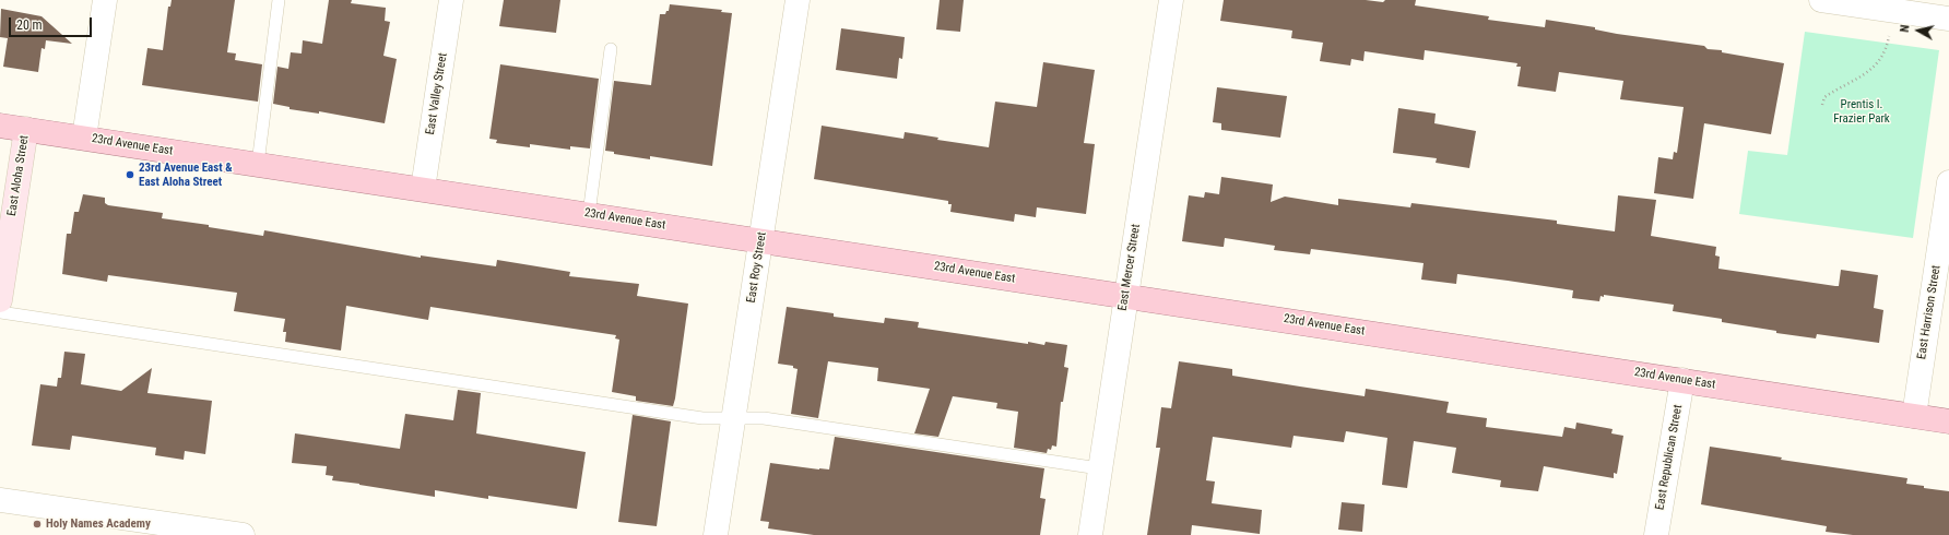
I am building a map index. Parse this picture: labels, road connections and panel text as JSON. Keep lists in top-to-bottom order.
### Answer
{
  "streets": {
    "main road": ["23rd Avenue East"],
    "street": [
      "East Valley Street",
      "East Aloha Street",
      "East Roy Street",
      "East Mercer Street",
      "East Harrison Street",
      "East Republican Street"
    ]
  },
  "crossings": [
    ["East Valley Street", "23rd Avenue East"],
    ["23rd Avenue East", "East Aloha Street"],
    ["23rd Avenue East", "East Roy Street"],
    ["23rd Avenue East", "East Mercer Street"],
    ["23rd Avenue East", "East Harrison Street"],
    ["23rd Avenue East", "East Republican Street"]
  ],
  "parks": ["Prentis I. Frazier Park"],
  "places": ["23rd Avenue East & East Aloha Street", "Holy Names Academy"],
  "scale_bar": "20 m",
  "north": "left"
}
